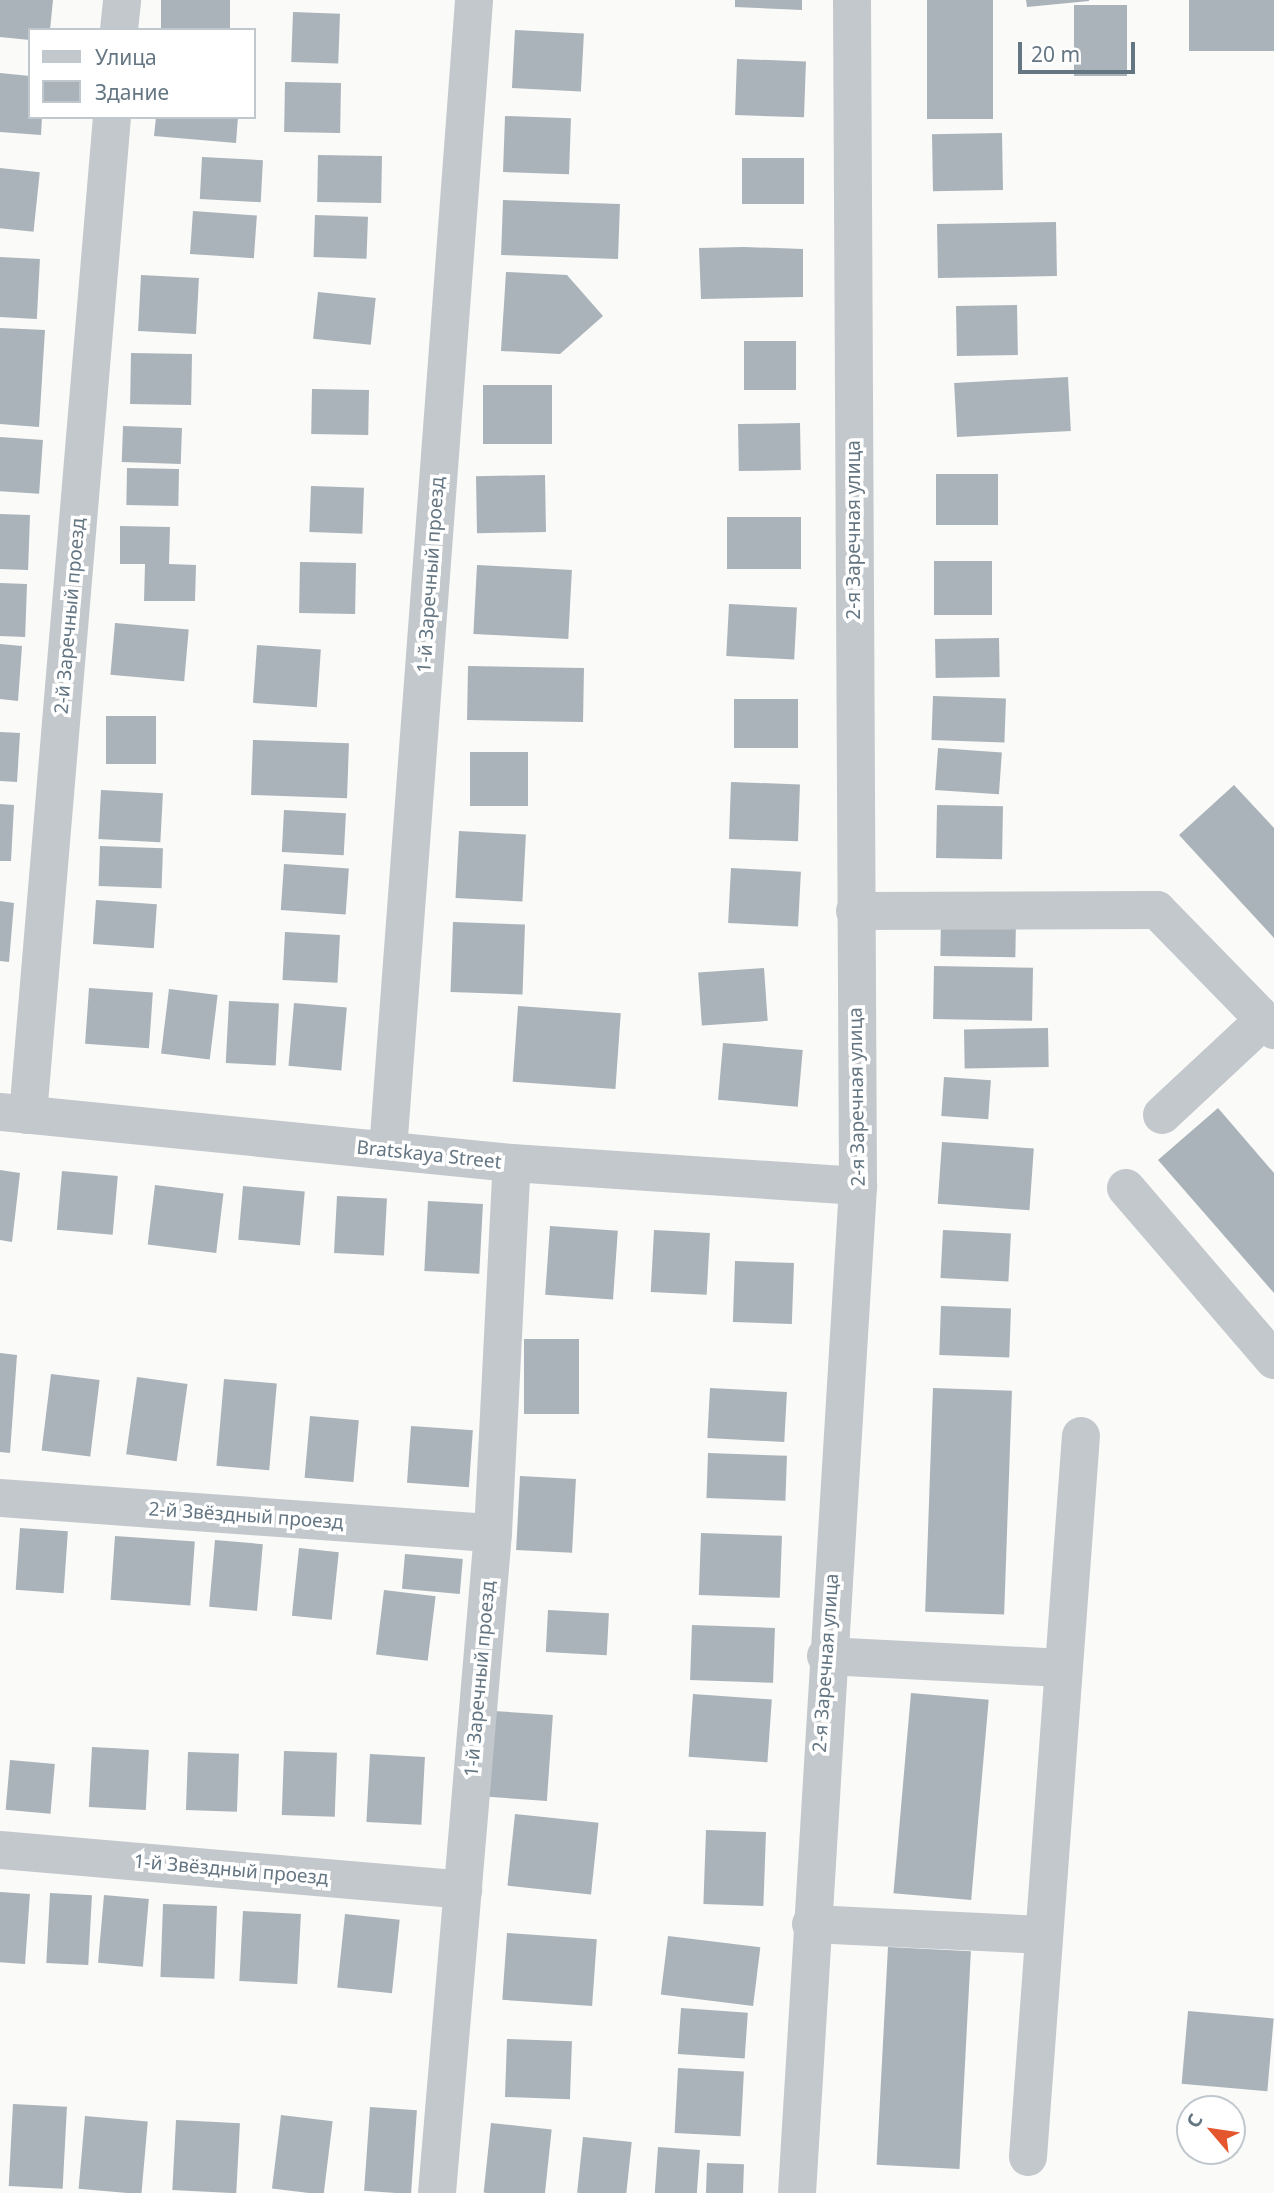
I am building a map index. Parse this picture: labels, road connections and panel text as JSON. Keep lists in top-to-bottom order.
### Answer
{
  "streets": {
    "street": [
      "2-я Заречная улица",
      "1-й Заречный проезд",
      "2-й Заречный проезд",
      "Bratskaya Street",
      "2-й Звёздный проезд",
      "1-й Звёздный проезд"
    ]
  },
  "crossings": [
    ["2-я Заречная улица", "Bratskaya Street"],
    ["1-й Заречный проезд", "Bratskaya Street"],
    ["1-й Заречный проезд", "2-й Звёздный проезд"],
    ["1-й Заречный проезд", "1-й Звёздный проезд"],
    ["2-й Заречный проезд", "Bratskaya Street"]
  ],
  "legend": ["Улица", "Здание"],
  "scale_bar": "20 m",
  "north": "top left"
}
